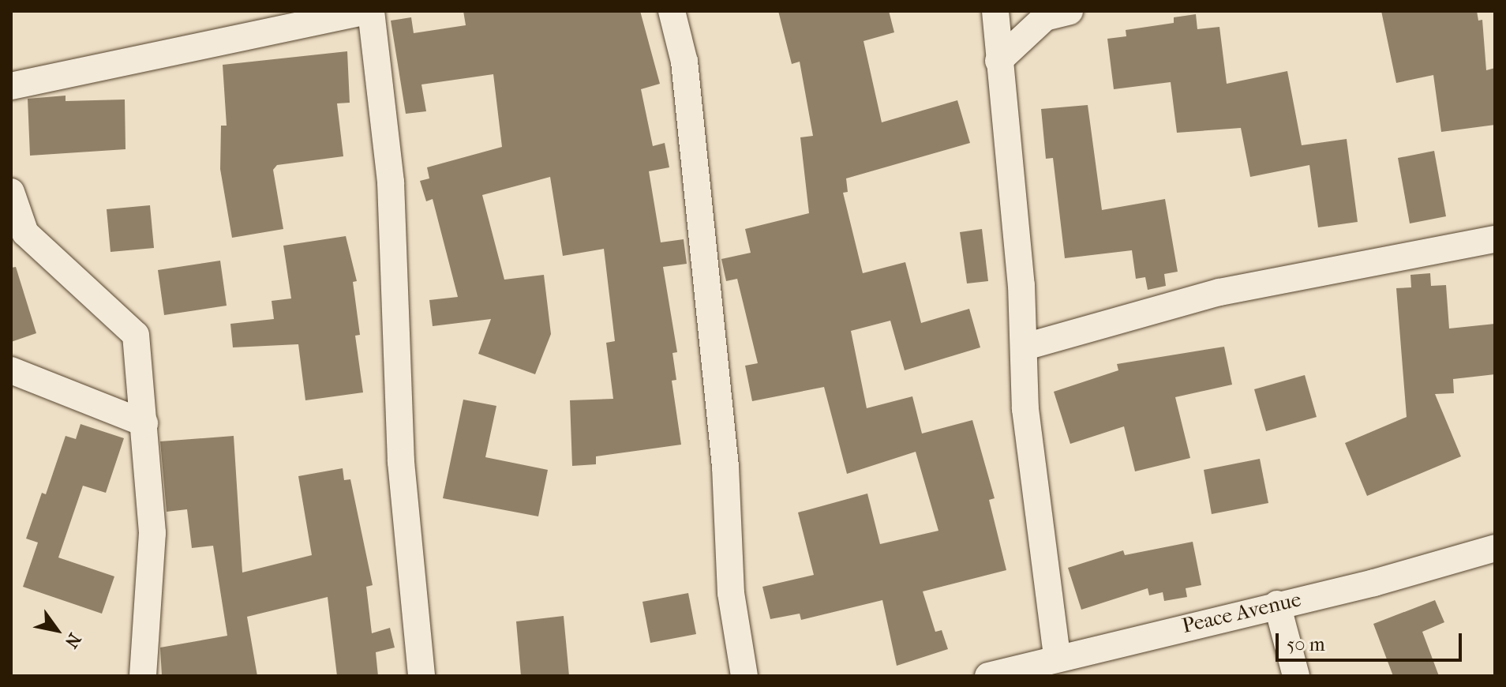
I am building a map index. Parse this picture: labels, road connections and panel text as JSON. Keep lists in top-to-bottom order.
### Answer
{
  "streets": {
    "street": ["Peace Avenue"]
  },
  "scale_bar": "50 m",
  "north": "bottom right"
}
